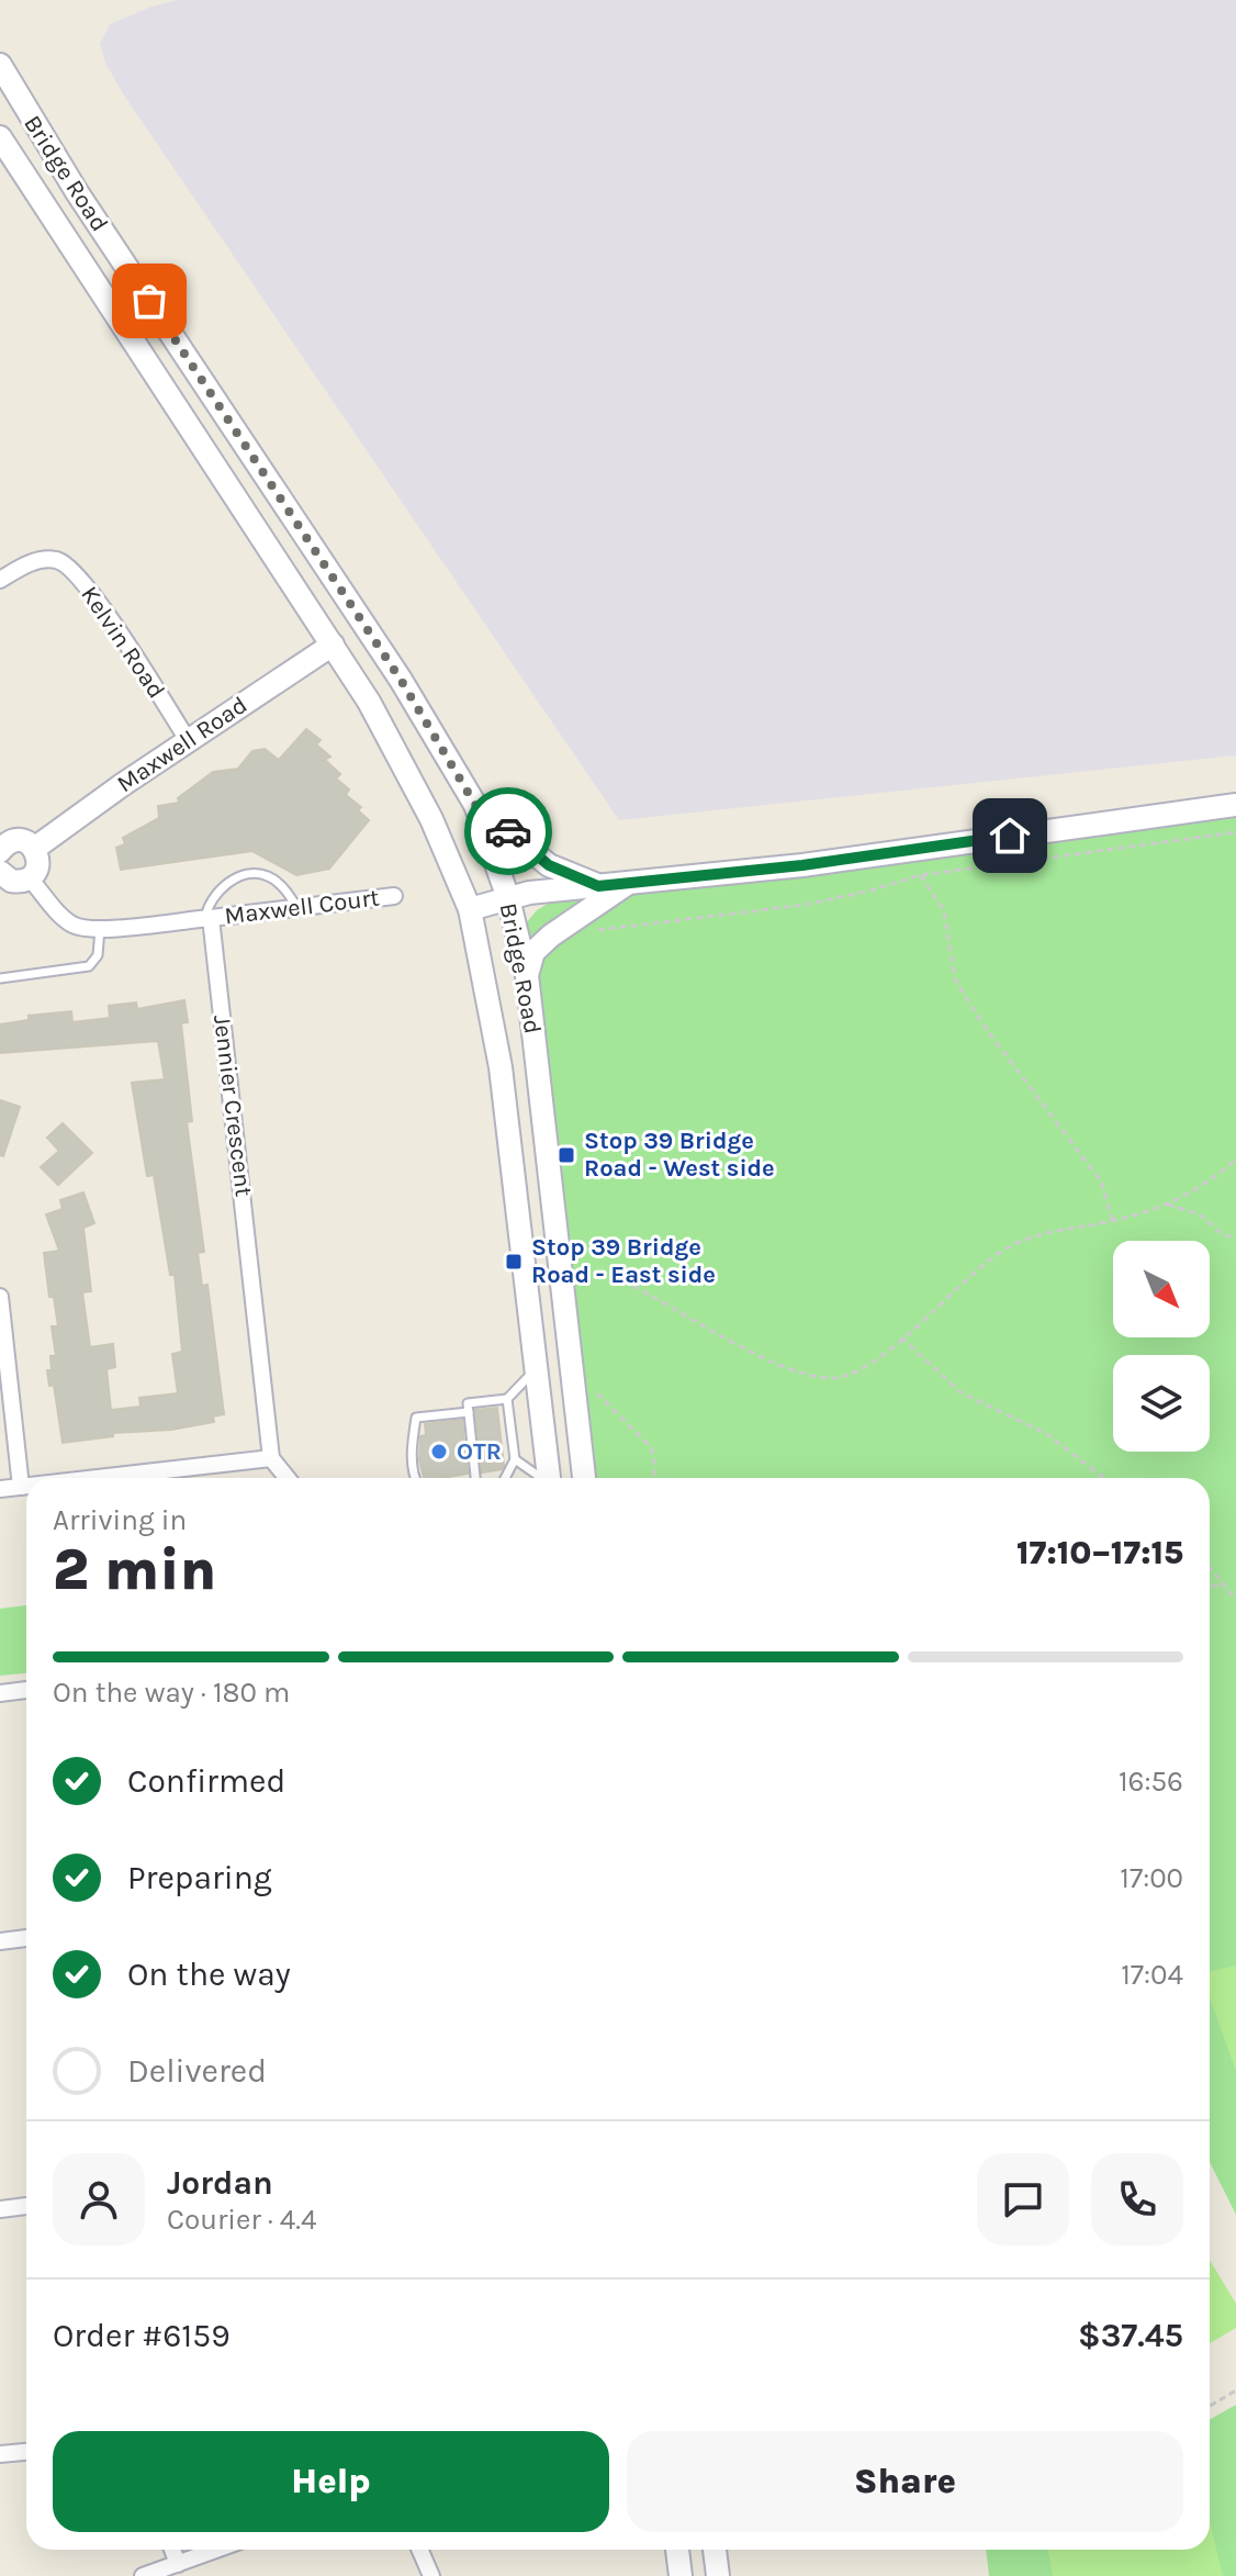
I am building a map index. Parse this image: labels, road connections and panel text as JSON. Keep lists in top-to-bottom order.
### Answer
{
  "streets": {
    "main road": ["Bridge Road", "Maxwell Road"],
    "street": ["Kelvin Road", "Maxwell Court", "Jennier Crescent"]
  },
  "crossings": [
    ["Bridge Road", "Maxwell Road"],
    ["Kelvin Road", "Maxwell Road"],
    ["Maxwell Court", "Jennier Crescent"]
  ],
  "places": {
    "transit": ["Stop 39 Bridge Road - West side", "Stop 39 Bridge Road - East side"],
    "other": ["OTR"]
  },
  "north": "bottom right",
  "page": {
    "heading": ["2 min", "Arriving in", "17:10–17:15"],
    "panel": [
      "Jordan",
      "Courier · 4.4",
      "Order #6159",
      "$37.45"
    ],
    "bar": "On the way · 180 m",
    "list": [
      ["Confirmed", "16:56"],
      ["Preparing", "17:00"],
      ["On the way", "17:04"],
      "Delivered"
    ],
    "buttons": ["Help", "Share"]
  }
}
